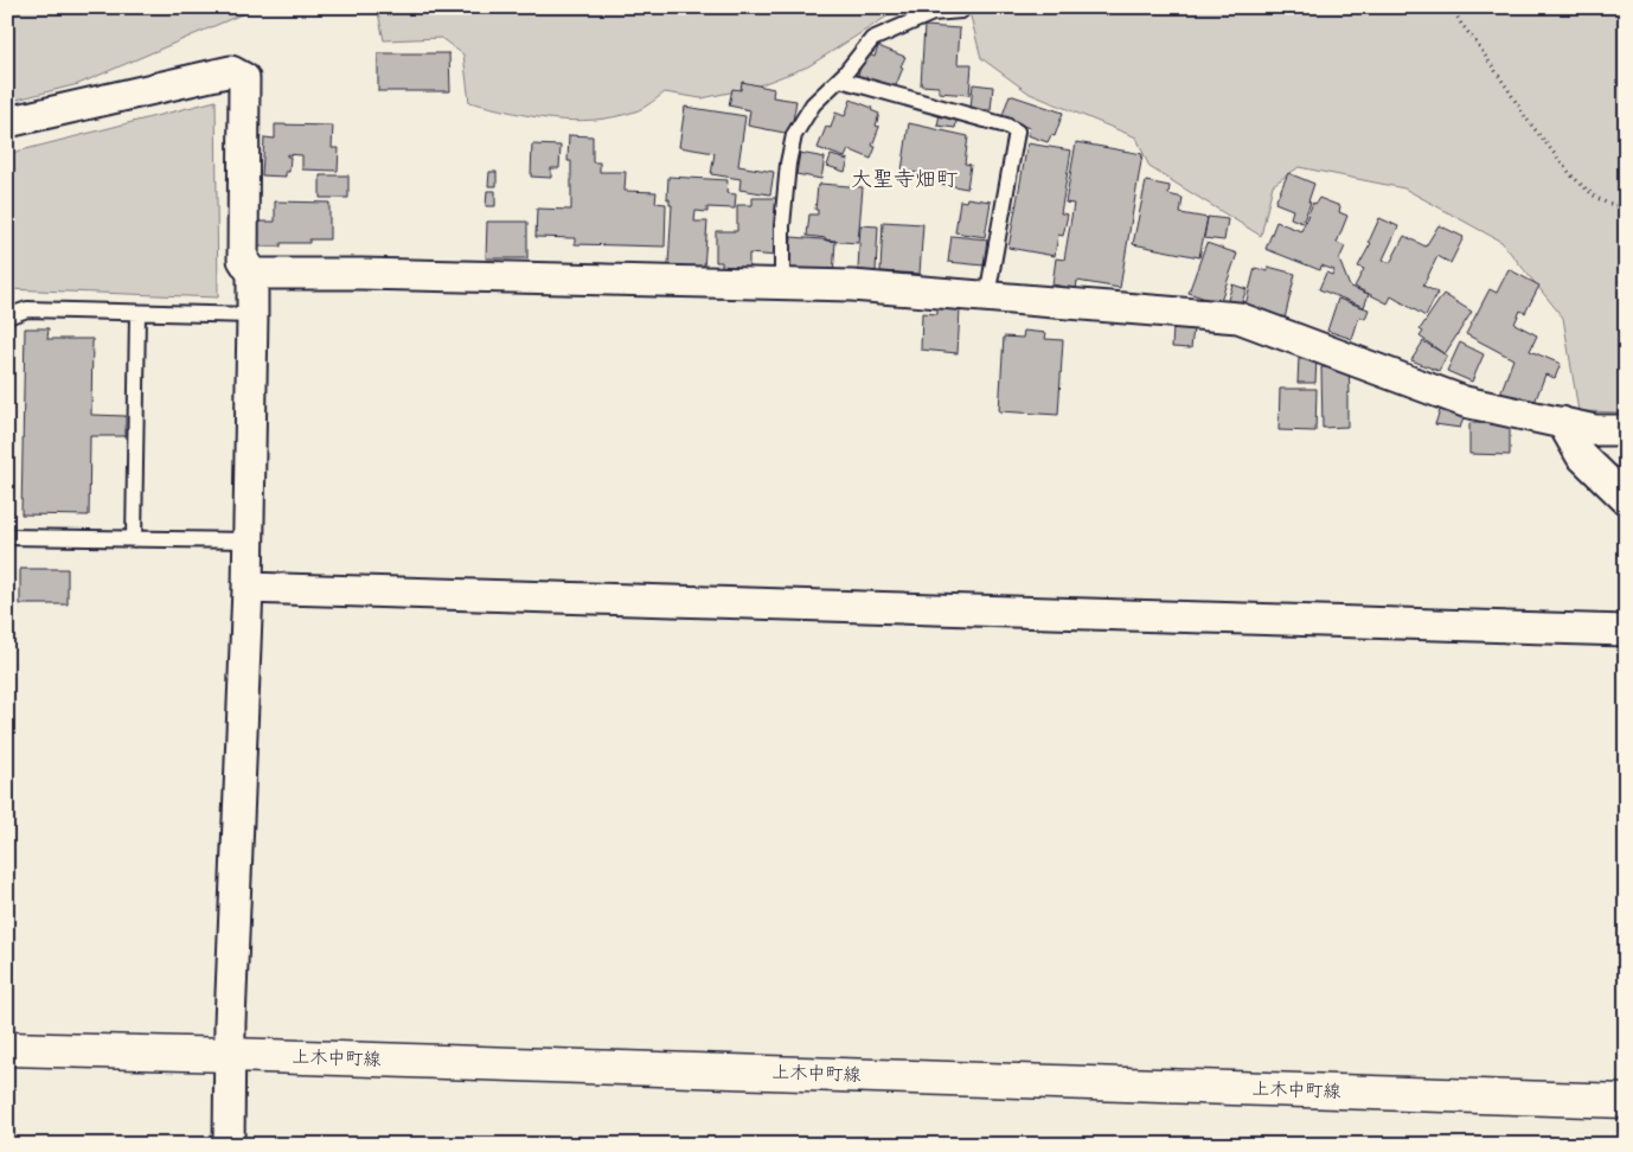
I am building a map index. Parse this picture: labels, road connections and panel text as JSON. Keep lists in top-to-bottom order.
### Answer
{
  "streets": {
    "main road": ["上木中町線"]
  },
  "districts": ["大聖寺畑町"]
}
